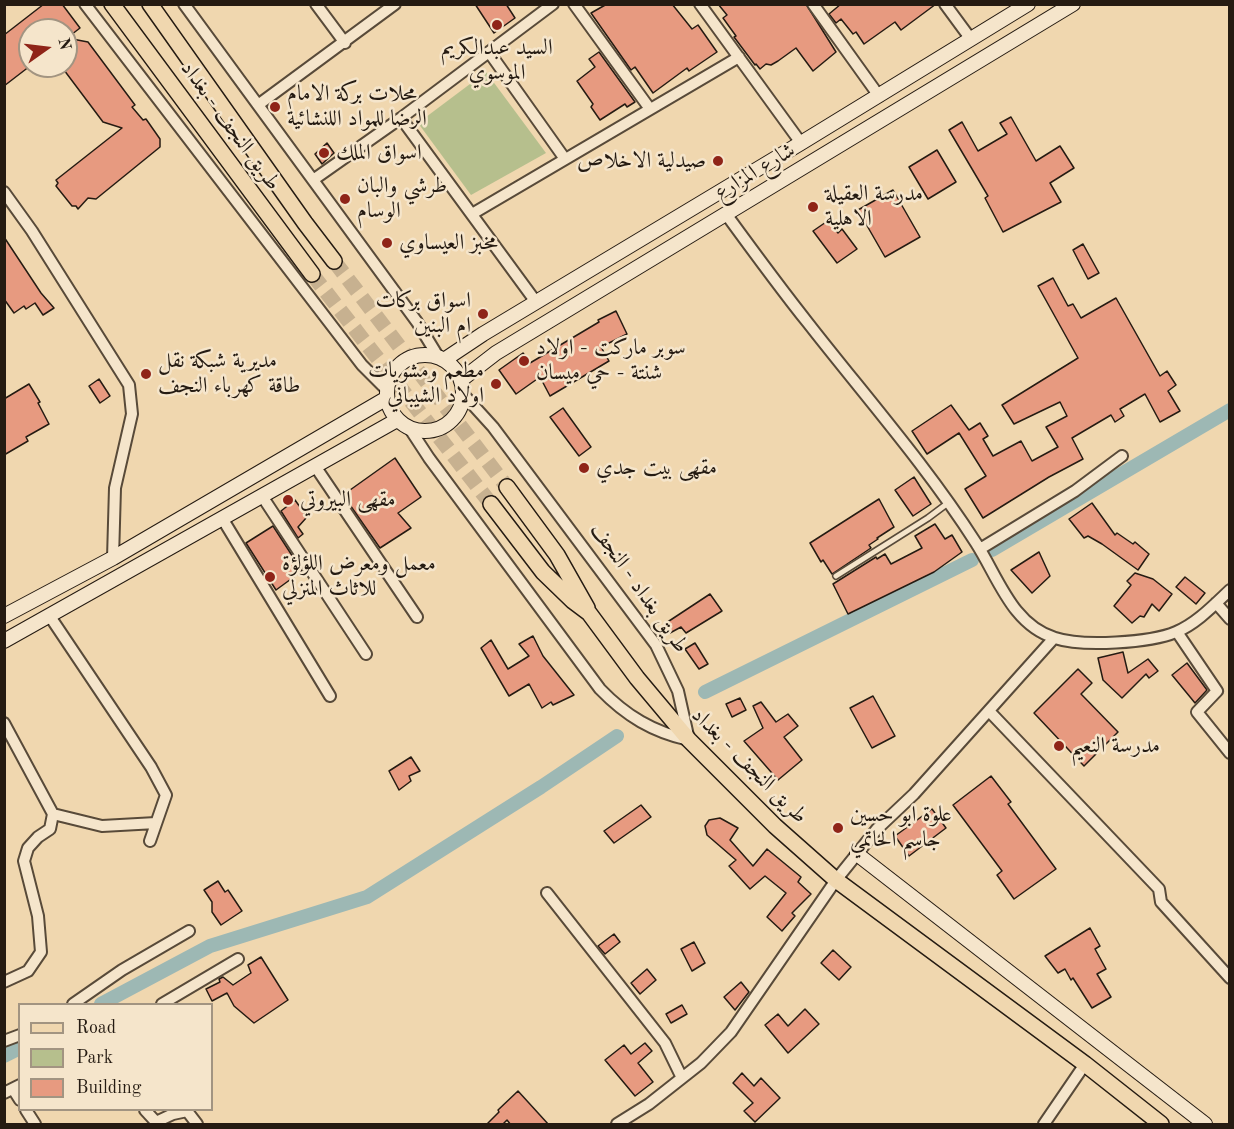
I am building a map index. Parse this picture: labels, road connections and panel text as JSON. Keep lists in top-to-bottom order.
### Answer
{
  "streets": {
    "main road": ["طريق النجف - بغداد"],
    "street": ["شارع المزارع", "طريق بغداد - النجف"]
  },
  "crossings": [
    ["طريق النجف - بغداد", "طريق بغداد - النجف"],
    ["شارع المزارع", "طريق بغداد - النجف"]
  ],
  "places": [
    "السيد عبدالكريم الموسوي",
    "محلات بركة الامام الرضا للمواد اللنشائية",
    "اسواق الملك",
    "صيدلية الاخلاص",
    "طرشي والبان الوسام",
    "مدرسة العقيلة الاهلية",
    "مخبز العيساوي",
    "اسواق بركات ام البنين",
    "سوبر ماركت - اولاد شنتة - حي ميسان",
    "مديرية شبكة نقل طاقة كهرباء النجف",
    "مطعم ومشويات اولاد الشيباني",
    "مقهى بيت جدي",
    "مقهى البيروتي",
    "معمل ومعرض اللؤلؤة للاثاث المنزلي",
    "مدرسة النعيم",
    "علوة ابو حسين جاسم الحاتمي"
  ],
  "legend": ["Road", "Park", "Building"],
  "north": "right"
}
